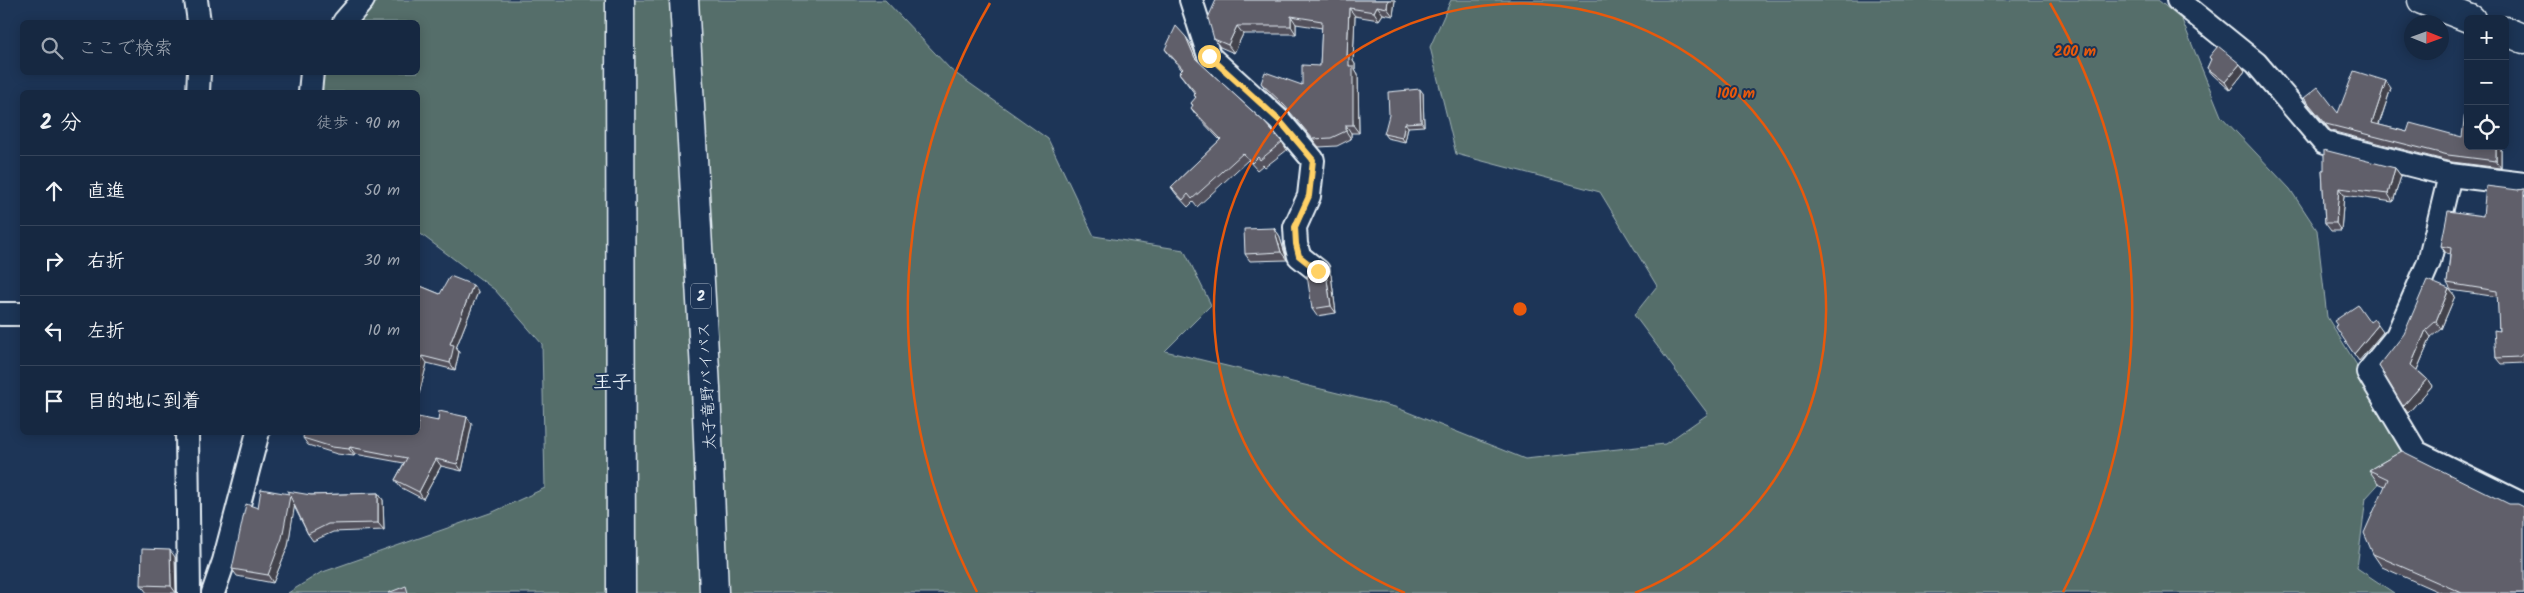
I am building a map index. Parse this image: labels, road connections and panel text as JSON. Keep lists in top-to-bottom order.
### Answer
{
  "streets": {
    "main road": ["2", "太子竜野バイパス"]
  },
  "districts": ["王子"],
  "north": "right",
  "page": {
    "map_buttons": ["+", "−"],
    "search": "ここで検索",
    "heading": ["2 分", "徒歩 · 90 m"],
    "list": [
      ["直進", "50 m"],
      ["右折", "30 m"],
      ["左折", "10 m"],
      "目的地に到着"
    ]
  },
  "rings": ["200 m", "100 m"]
}
